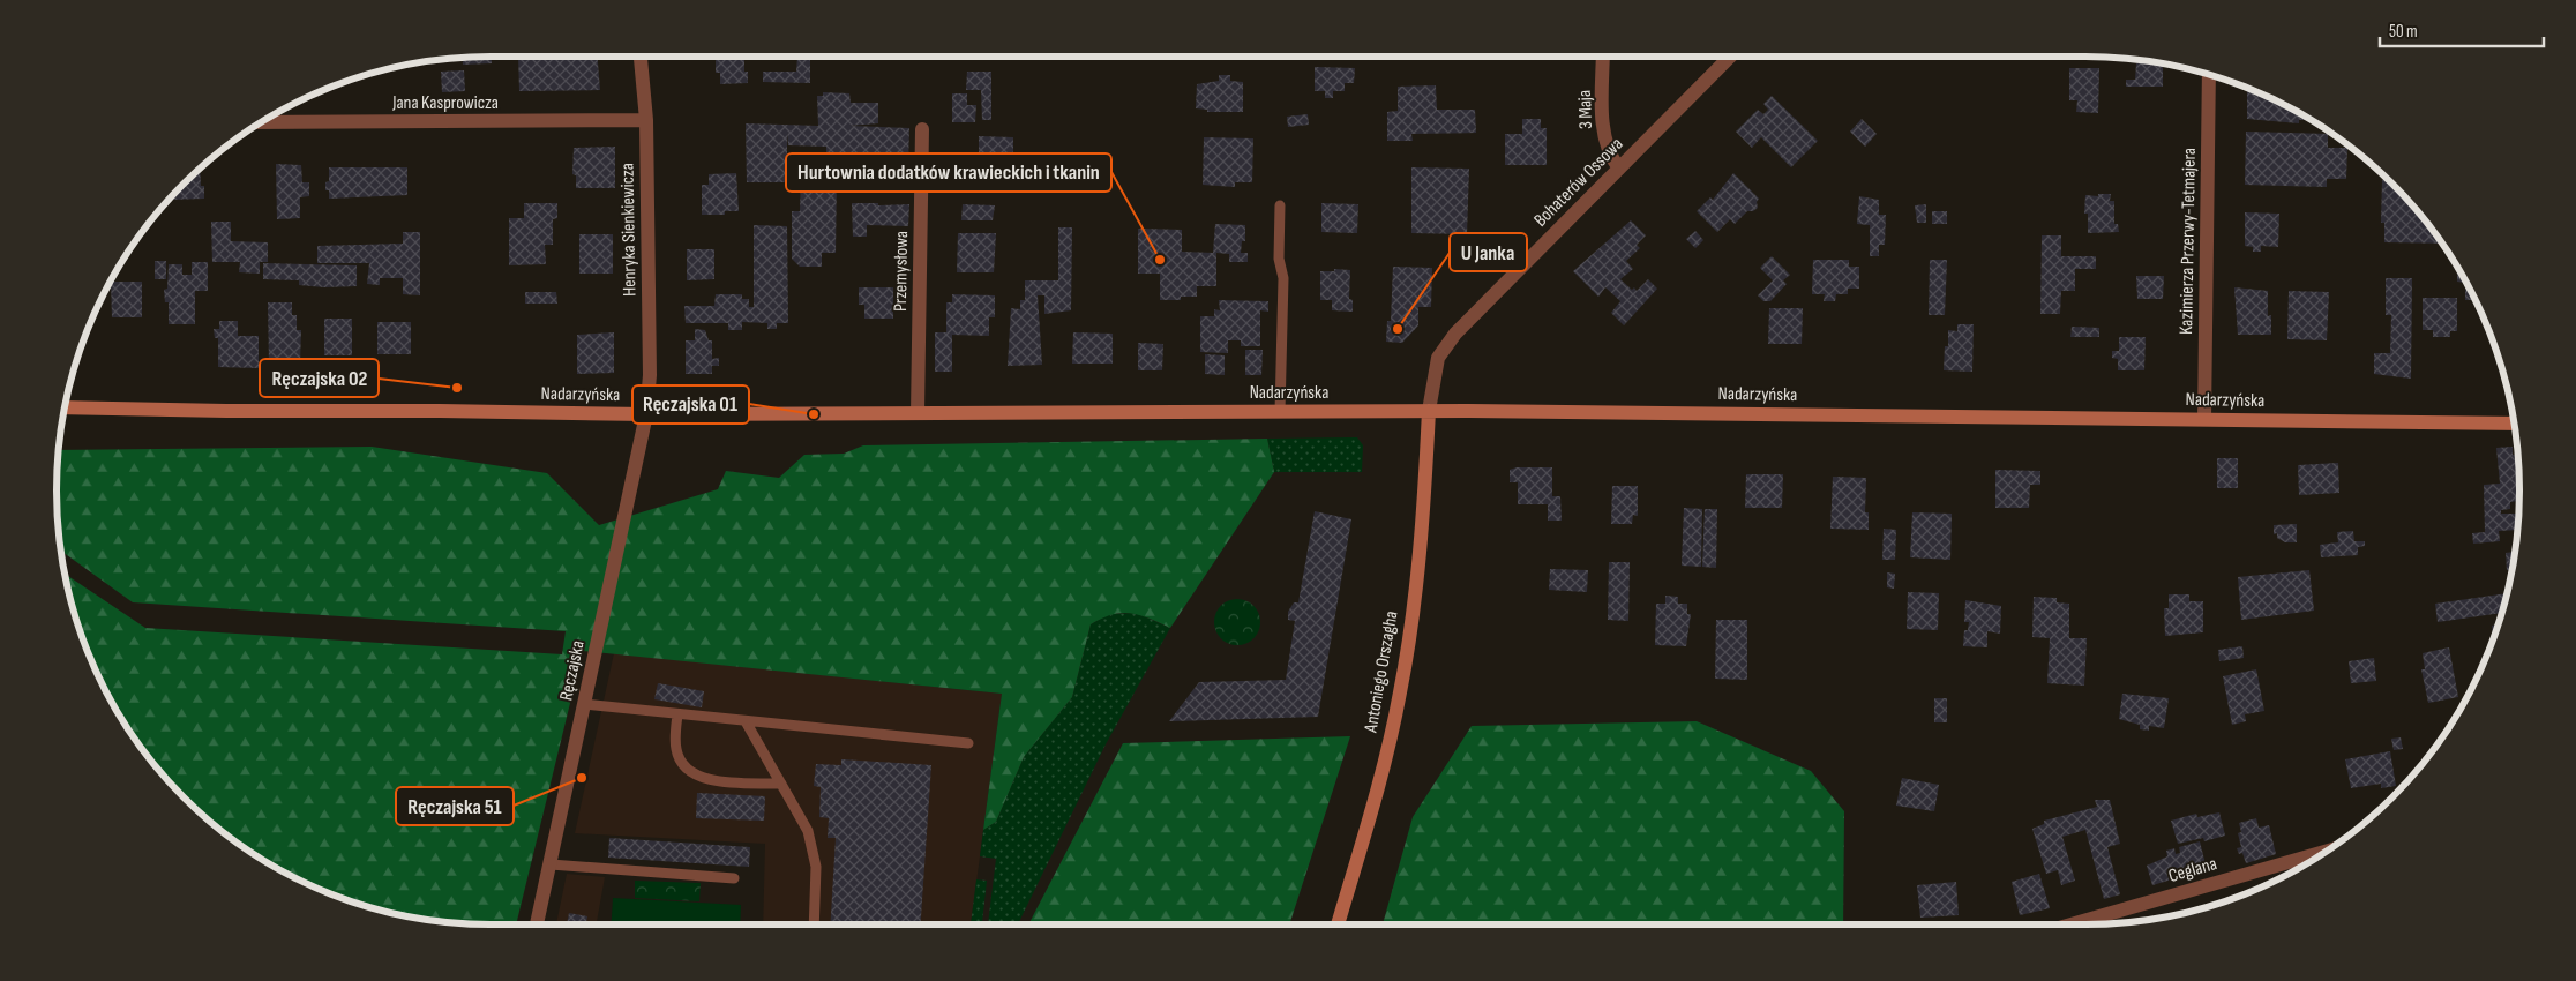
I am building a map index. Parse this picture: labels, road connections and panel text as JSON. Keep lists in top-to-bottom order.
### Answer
{
  "streets": {
    "main road": ["Nadarzyńska", "Antoniego Orszagha"],
    "street": [
      "Jana Kasprowicza",
      "3 Maja",
      "Bohaterów Ossowa",
      "Henryka Sienkiewicza",
      "Kazimierza Przerwy-Tetmajera",
      "Przemysłowa",
      "Ręczajska",
      "Ceglana"
    ]
  },
  "crossings": [
    ["Jana Kasprowicza", "Henryka Sienkiewicza"],
    ["3 Maja", "Bohaterów Ossowa"],
    ["Bohaterów Ossowa", "Nadarzyńska"],
    ["Bohaterów Ossowa", "Antoniego Orszagha"],
    ["Henryka Sienkiewicza", "Nadarzyńska"],
    ["Henryka Sienkiewicza", "Ręczajska"],
    ["Kazimierza Przerwy-Tetmajera", "Nadarzyńska"],
    ["Przemysłowa", "Nadarzyńska"],
    ["Nadarzyńska", "Ręczajska"],
    ["Nadarzyńska", "Antoniego Orszagha"]
  ],
  "places": [
    "Hurtownia dodatków krawieckich i tkanin",
    "U Janka",
    "Ręczajska 02",
    "Ręczajska 01",
    "Ręczajska 51"
  ],
  "scale_bar": "50 m"
}
